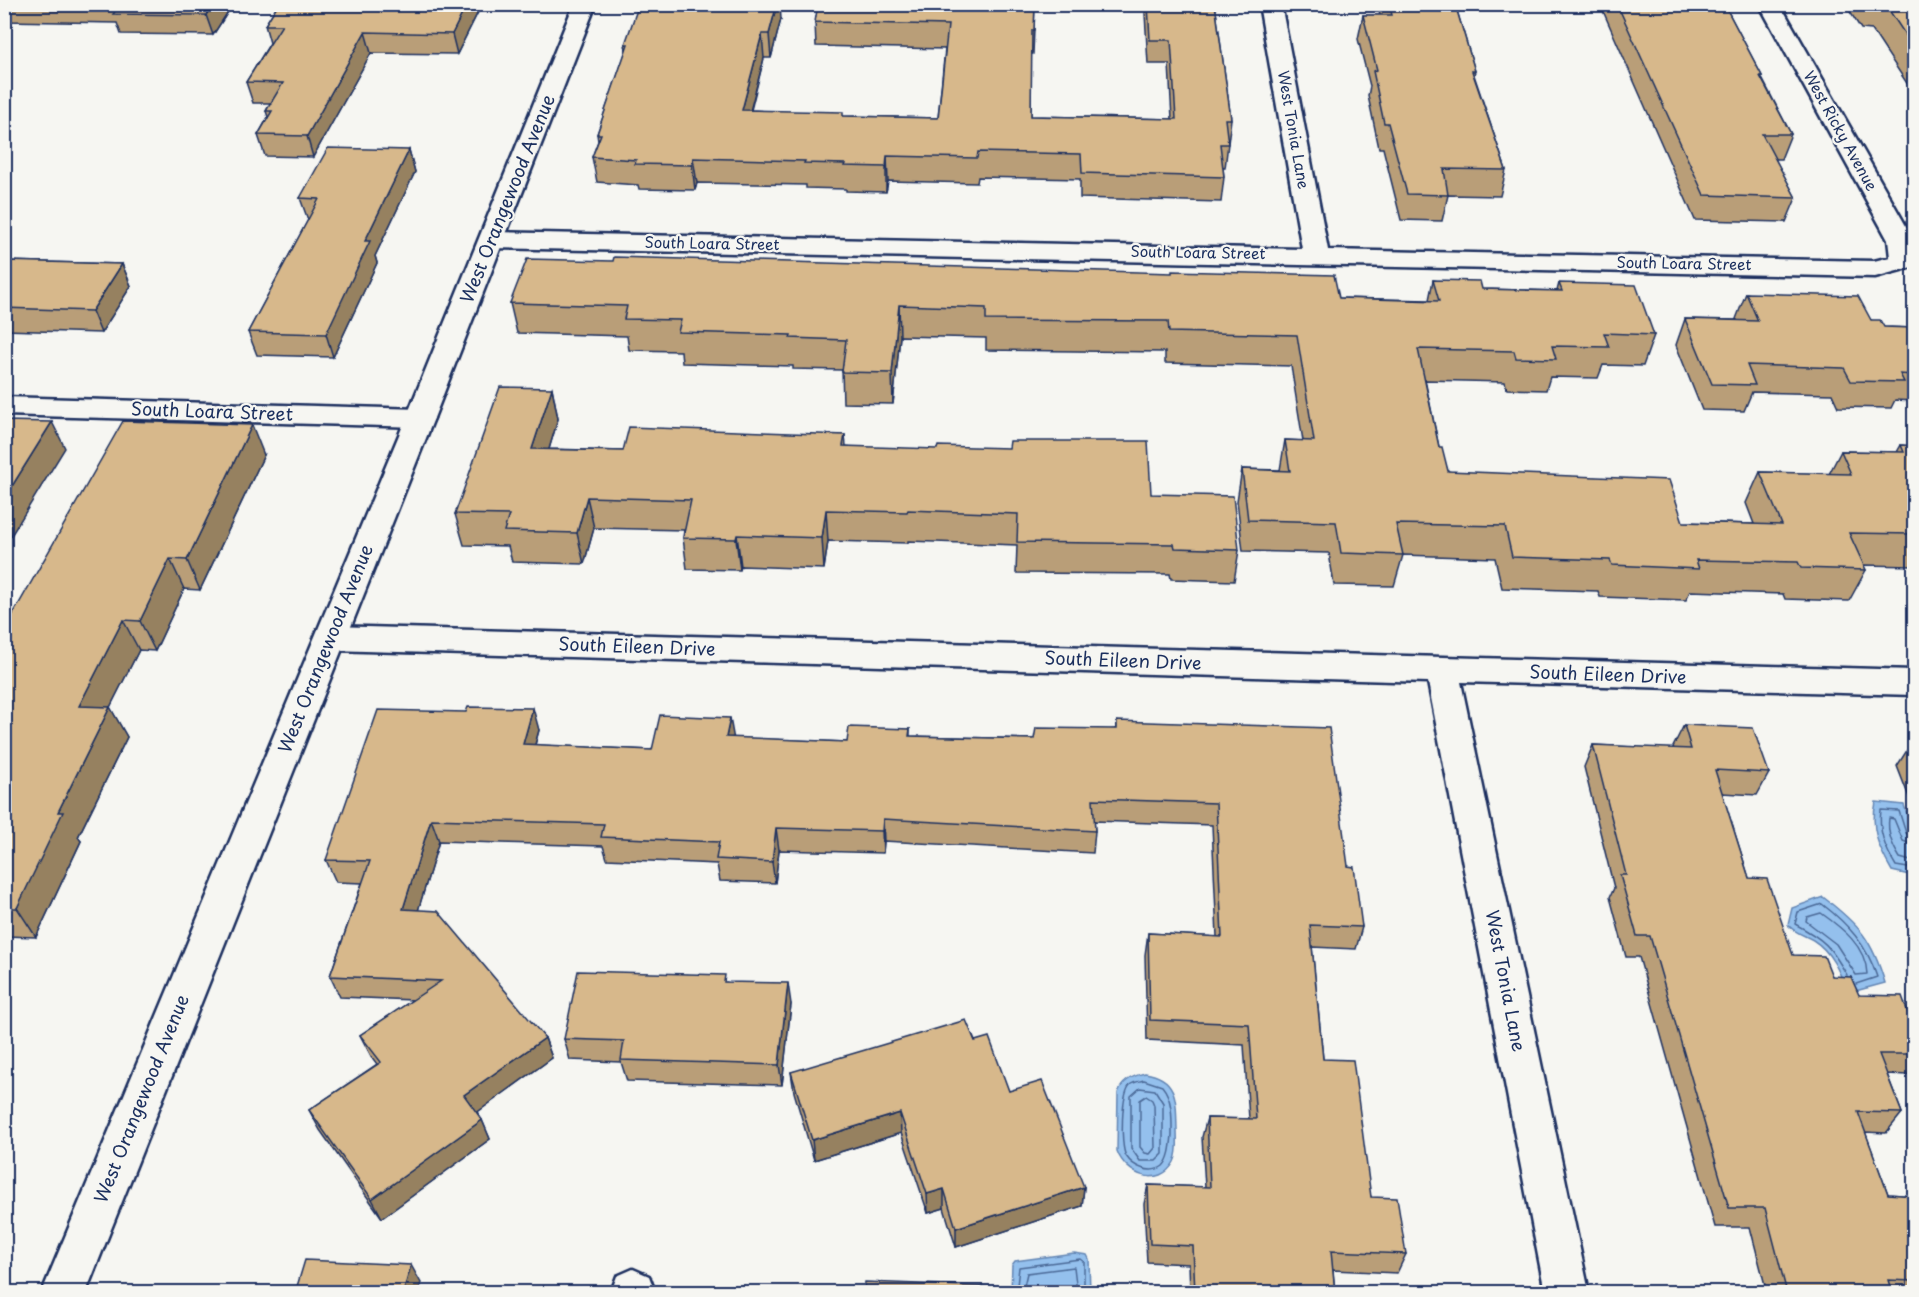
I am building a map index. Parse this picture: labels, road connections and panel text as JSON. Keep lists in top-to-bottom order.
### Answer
{
  "streets": {
    "street": [
      "West Tonia Lane",
      "West Ricky Avenue",
      "West Orangewood Avenue",
      "South Loara Street",
      "South Eileen Drive"
    ]
  },
  "crossings": [
    ["West Tonia Lane", "South Loara Street"],
    ["West Tonia Lane", "South Eileen Drive"],
    ["West Ricky Avenue", "South Loara Street"],
    ["West Orangewood Avenue", "South Loara Street"],
    ["West Orangewood Avenue", "South Eileen Drive"]
  ]
}
